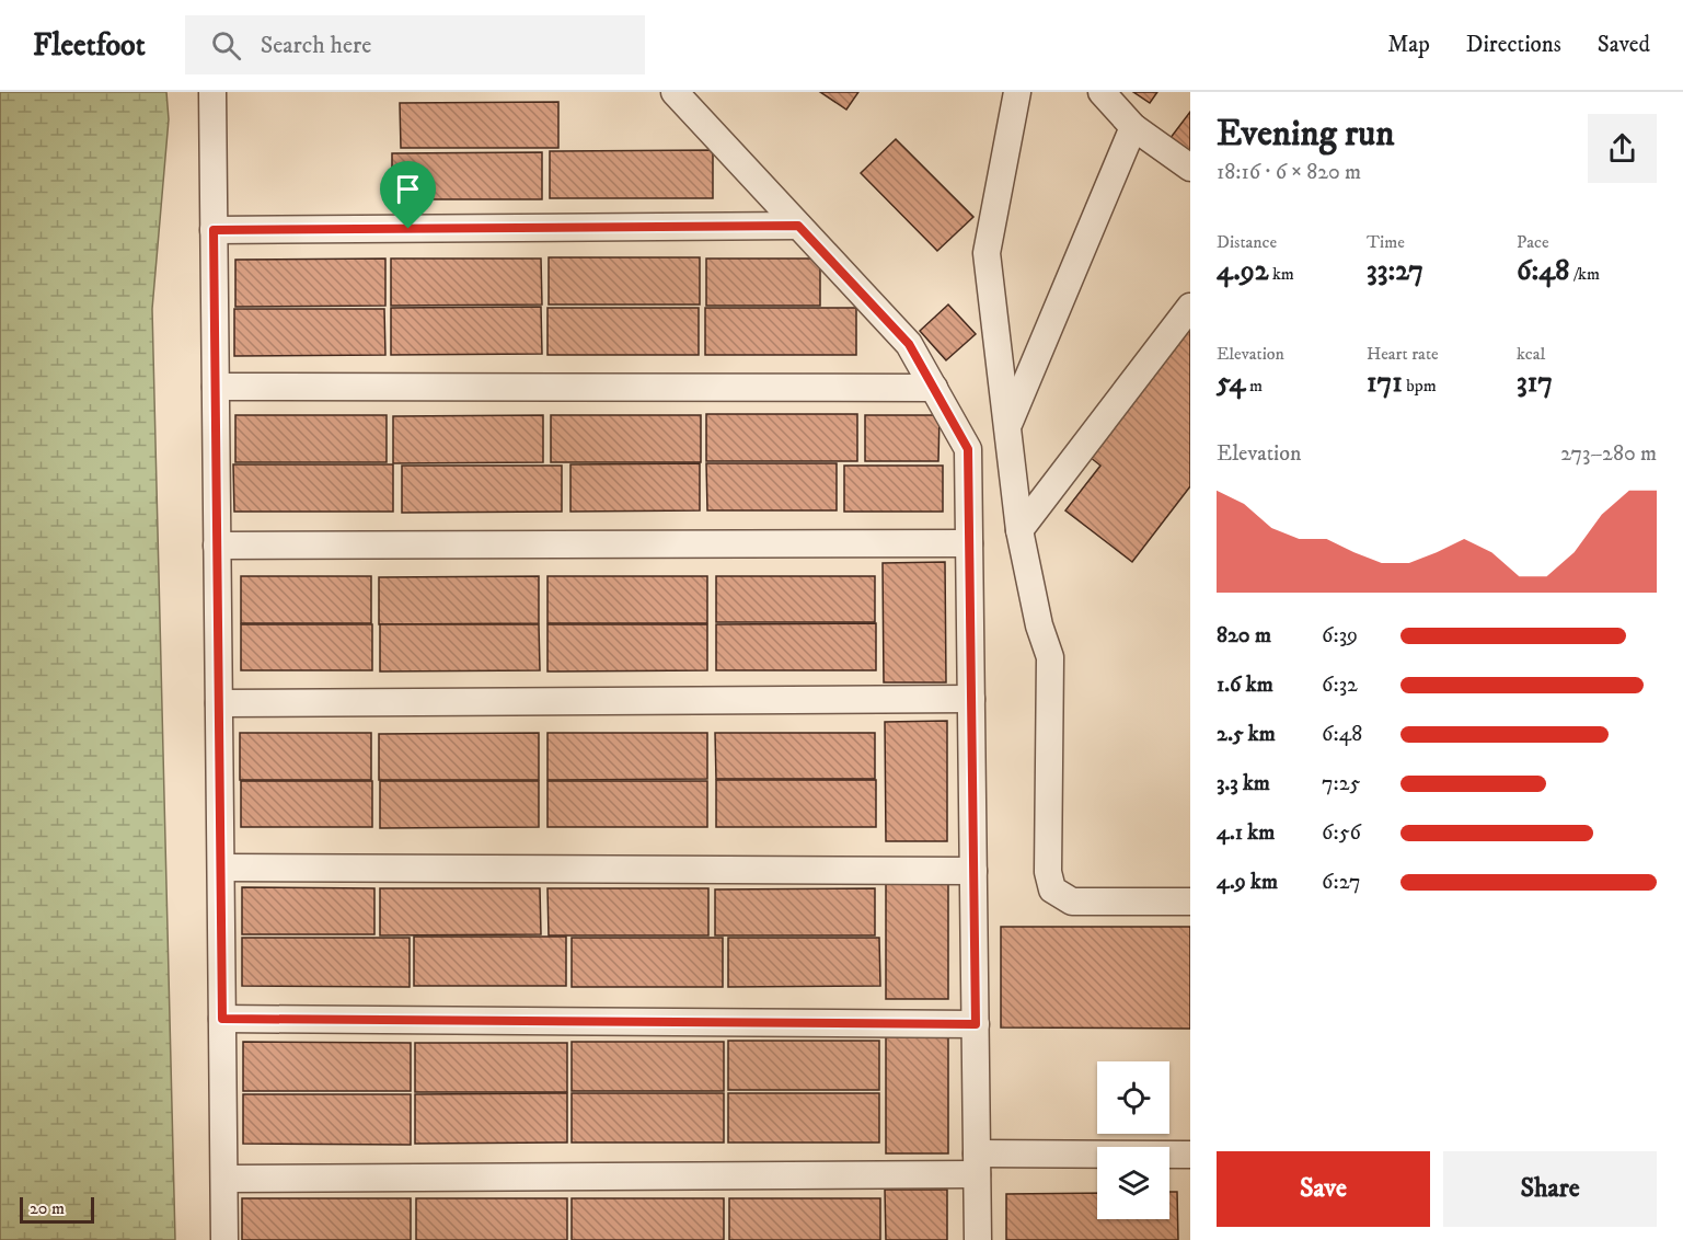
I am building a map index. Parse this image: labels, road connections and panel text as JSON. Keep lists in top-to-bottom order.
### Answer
{
  "scale_bar": "20 m",
  "page": {
    "header": "Fleetfoot",
    "search": "Search here",
    "nav": ["Map", "Directions", "Saved"],
    "heading": ["Evening run", "18:16 · 6 × 820 m"],
    "stats": [
      ["Distance", "4.92 km"],
      ["Time", "33:27"],
      ["Pace", "6:48 /km"],
      ["Elevation", "54 m"],
      ["Heart rate", "171 bpm"],
      ["kcal", "317"]
    ],
    "chart": ["Elevation", "273–280 m"],
    "list": [
      {
        "name": "820 m",
        "note": "6:39"
      },
      {
        "name": "1.6 km",
        "note": "6:32"
      },
      {
        "name": "2.5 km",
        "note": "6:48"
      },
      {
        "name": "3.3 km",
        "note": "7:25"
      },
      {
        "name": "4.1 km",
        "note": "6:56"
      },
      {
        "name": "4.9 km",
        "note": "6:27"
      }
    ],
    "buttons": ["Save", "Share"],
    "scale": "20 m"
  }
}
